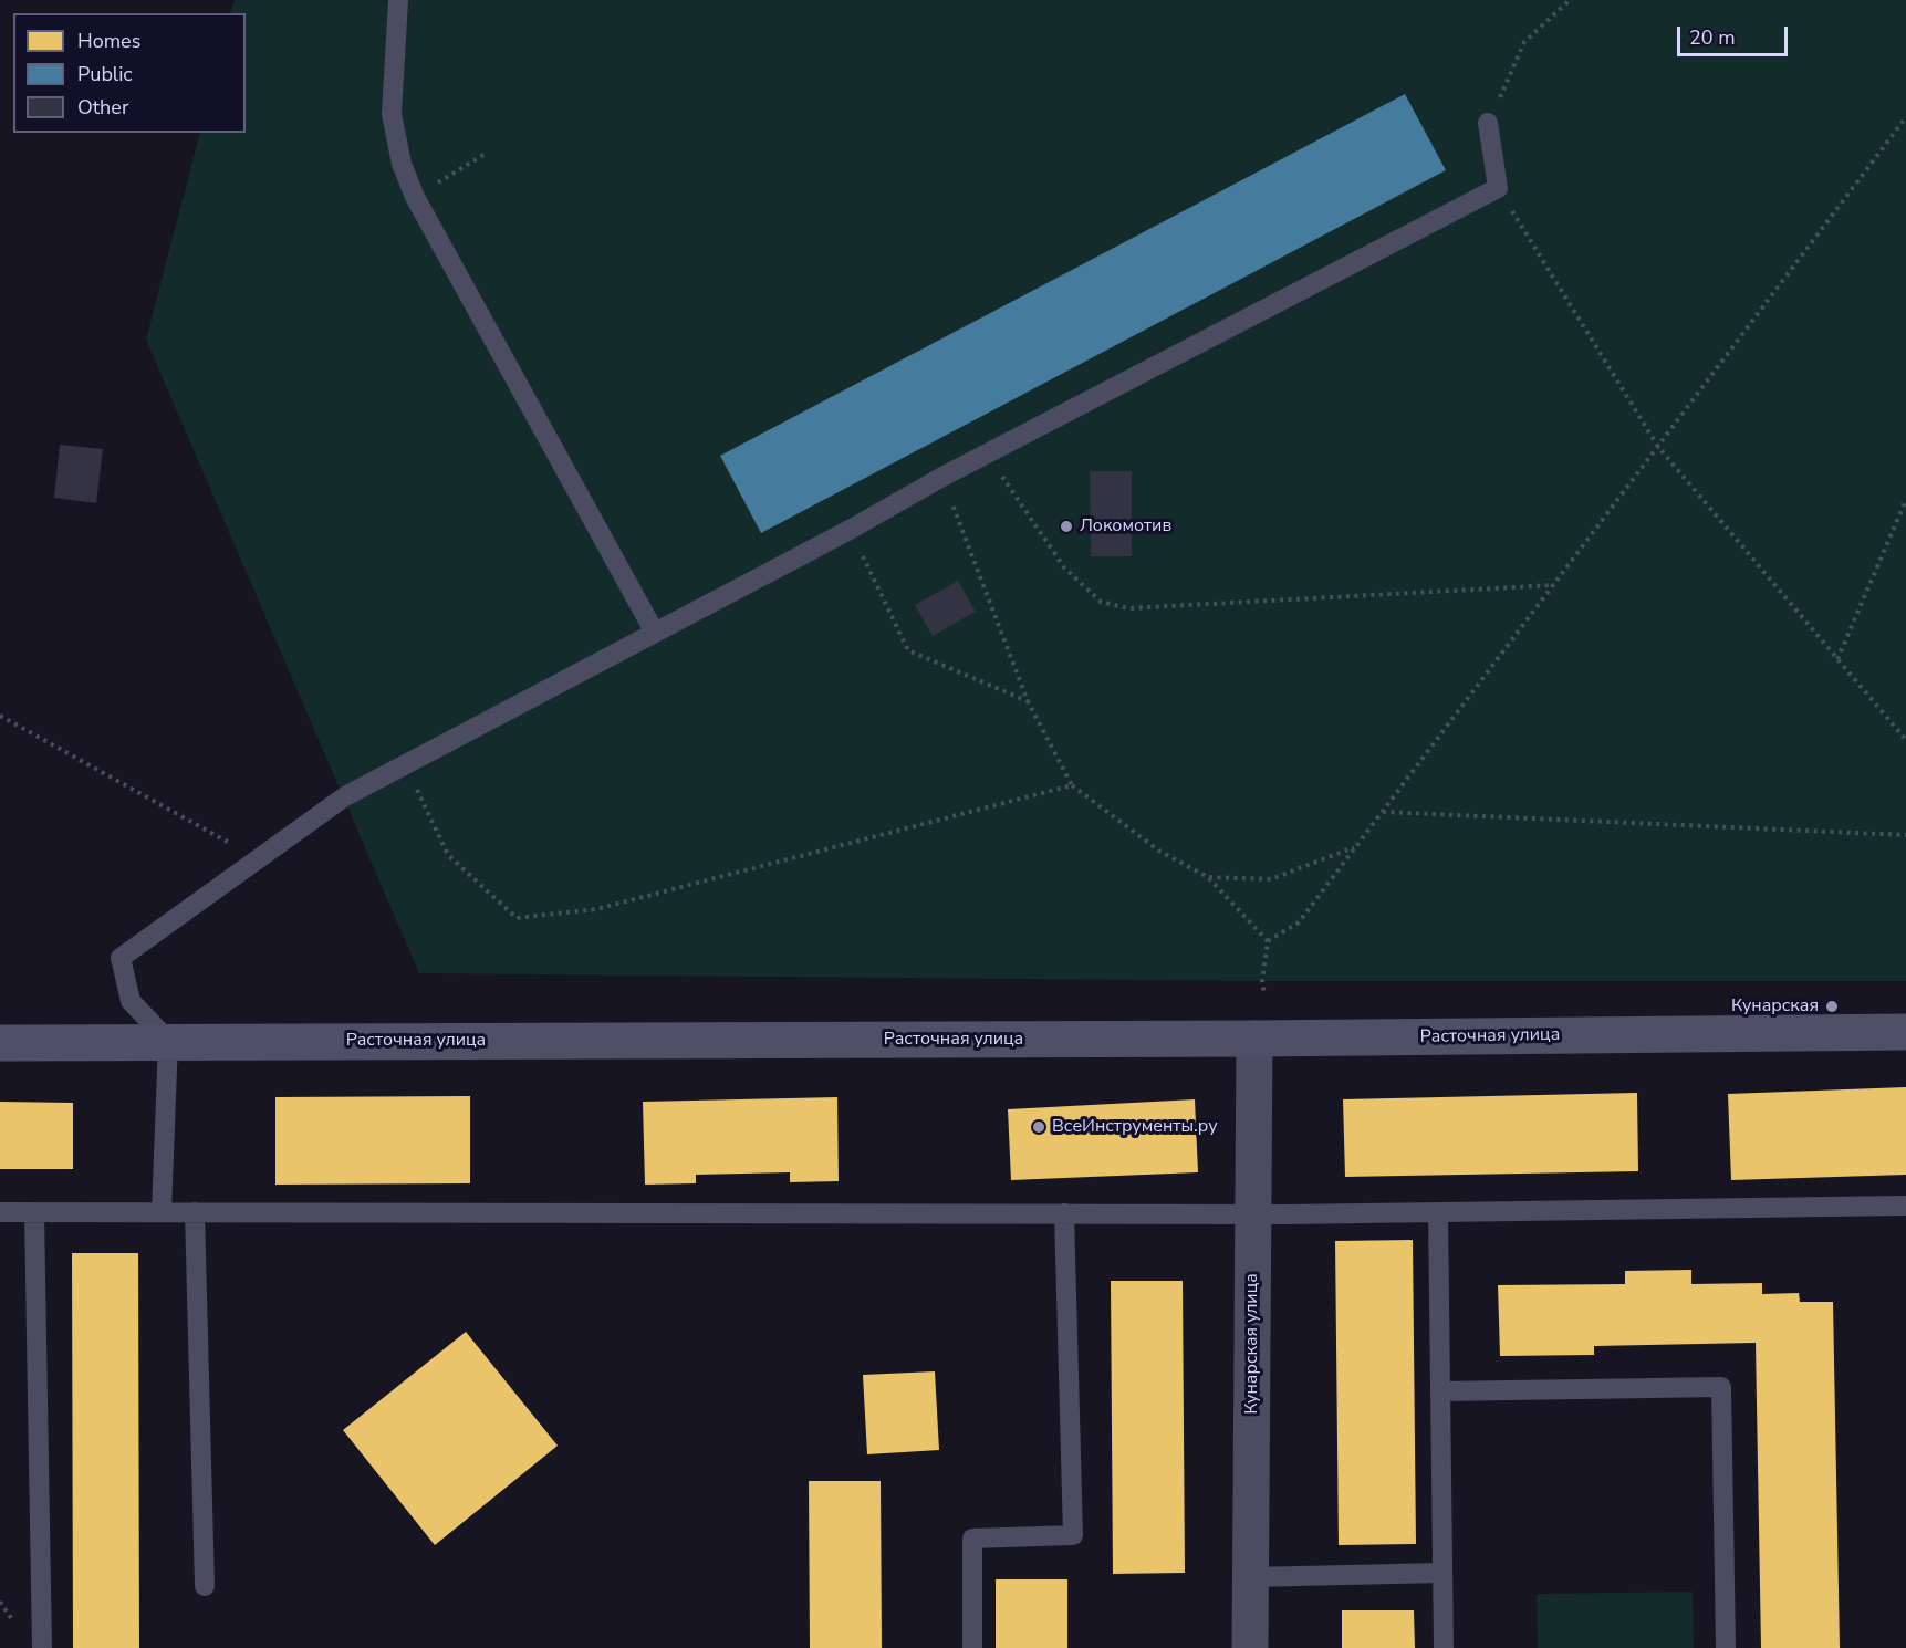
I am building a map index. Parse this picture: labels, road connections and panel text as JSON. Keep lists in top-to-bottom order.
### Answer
{
  "streets": {
    "main road": ["Расточная улица"],
    "street": ["Кунарская улица"]
  },
  "crossings": [
    ["Расточная улица", "Кунарская улица"]
  ],
  "places": ["Локомотив", "Кунарская", "ВсеИнструменты.ру"],
  "legend": ["Homes", "Public", "Other"],
  "scale_bar": "20 m"
}
